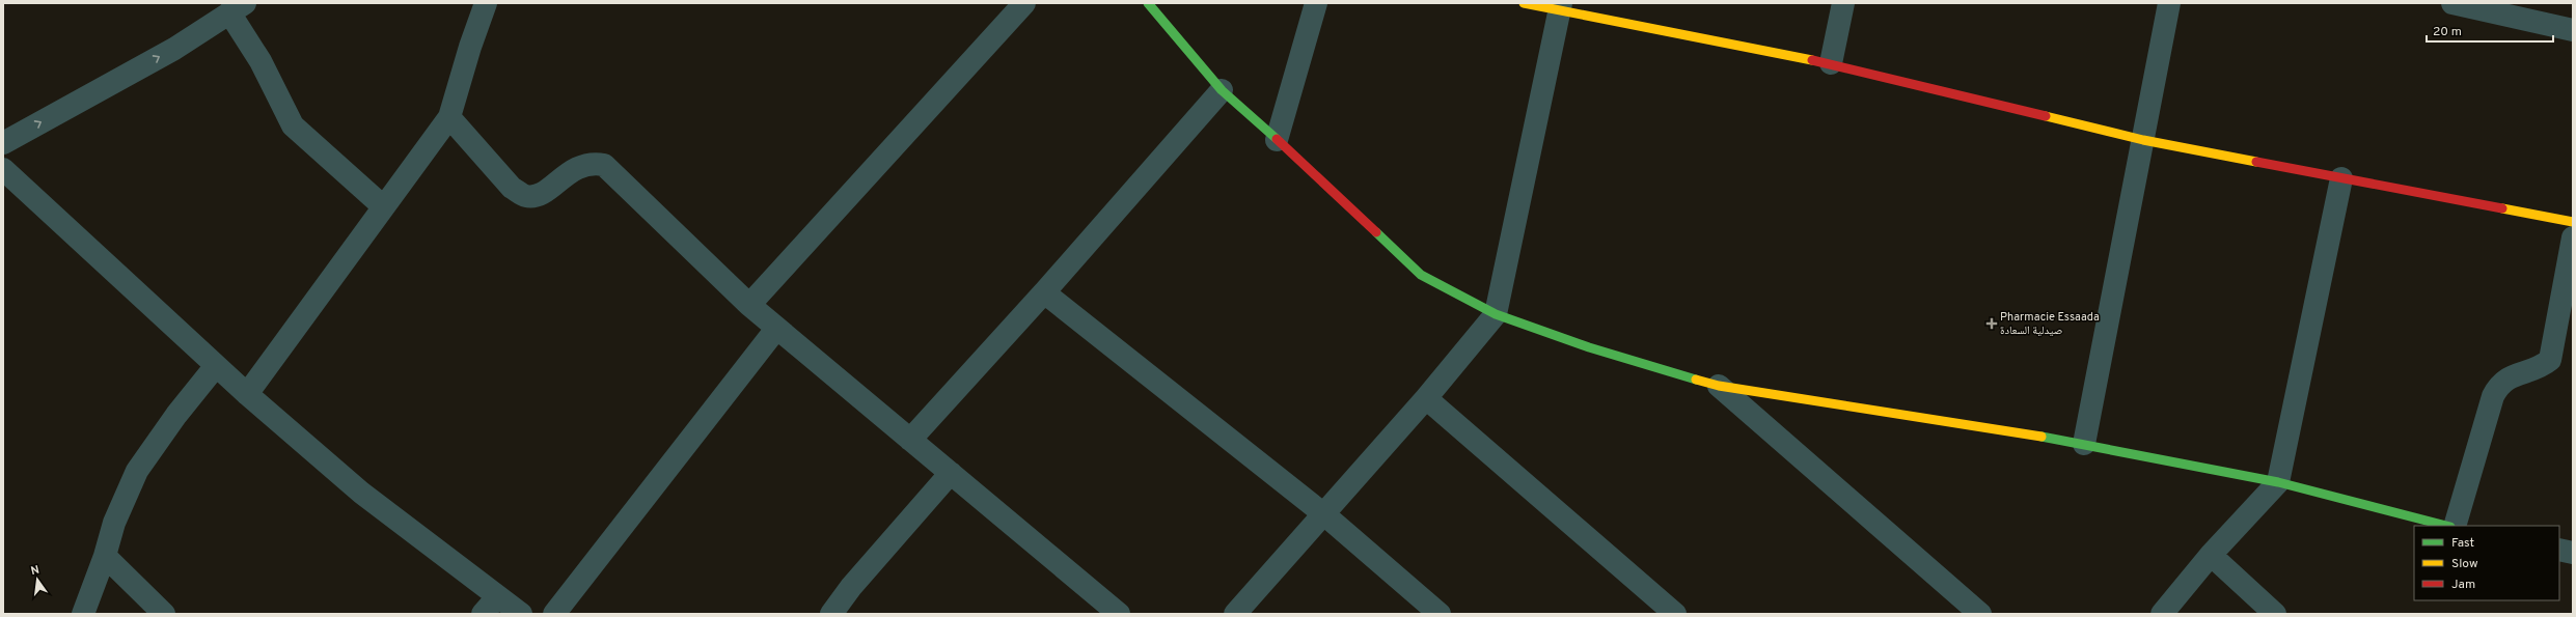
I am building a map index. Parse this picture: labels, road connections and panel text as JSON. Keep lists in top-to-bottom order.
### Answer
{
  "places": {
    "health": ["Pharmacie Essaada صيدلية السعادة"]
  },
  "legend": ["Fast", "Slow", "Jam"],
  "scale_bar": "20 m",
  "north": "top"
}
